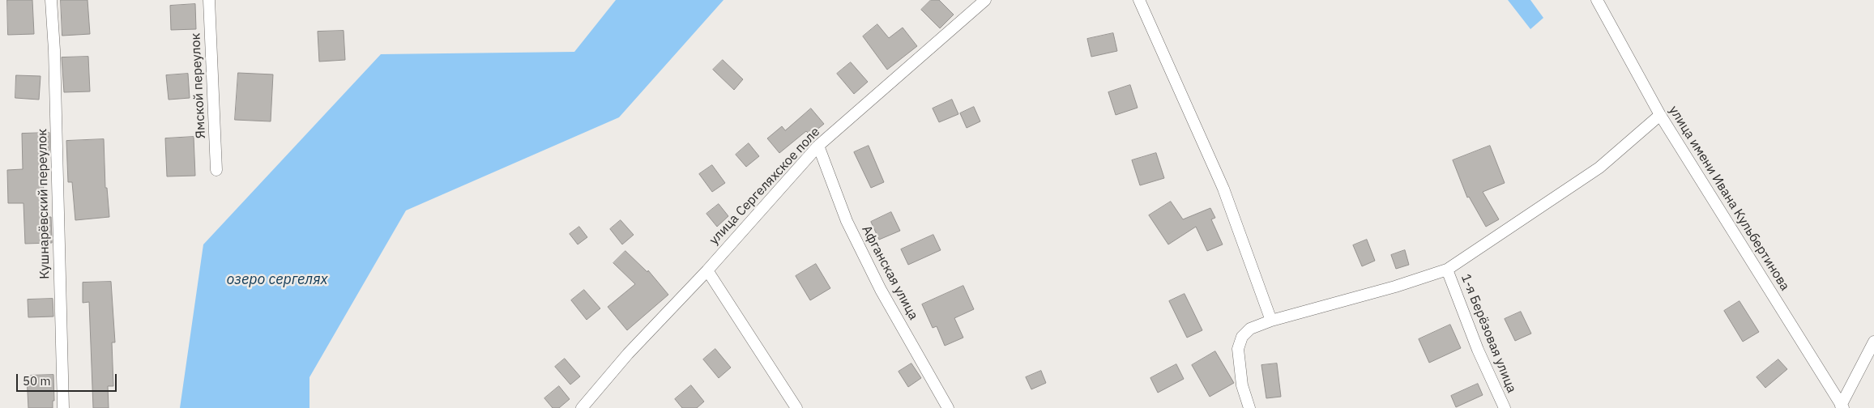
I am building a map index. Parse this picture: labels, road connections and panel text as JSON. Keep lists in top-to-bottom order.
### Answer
{
  "streets": {
    "street": [
      "Ямской переулок",
      "улица Сергеляхское поле",
      "улица имени Ивана Кульбертинова",
      "Кушнарёвский переулок",
      "Афганская улица",
      "1-я Берёзовая улица"
    ]
  },
  "crossings": [
    ["улица Сергеляхское поле", "Афганская улица"]
  ],
  "water": ["озеро сергелях"],
  "scale_bar": "50 m"
}
